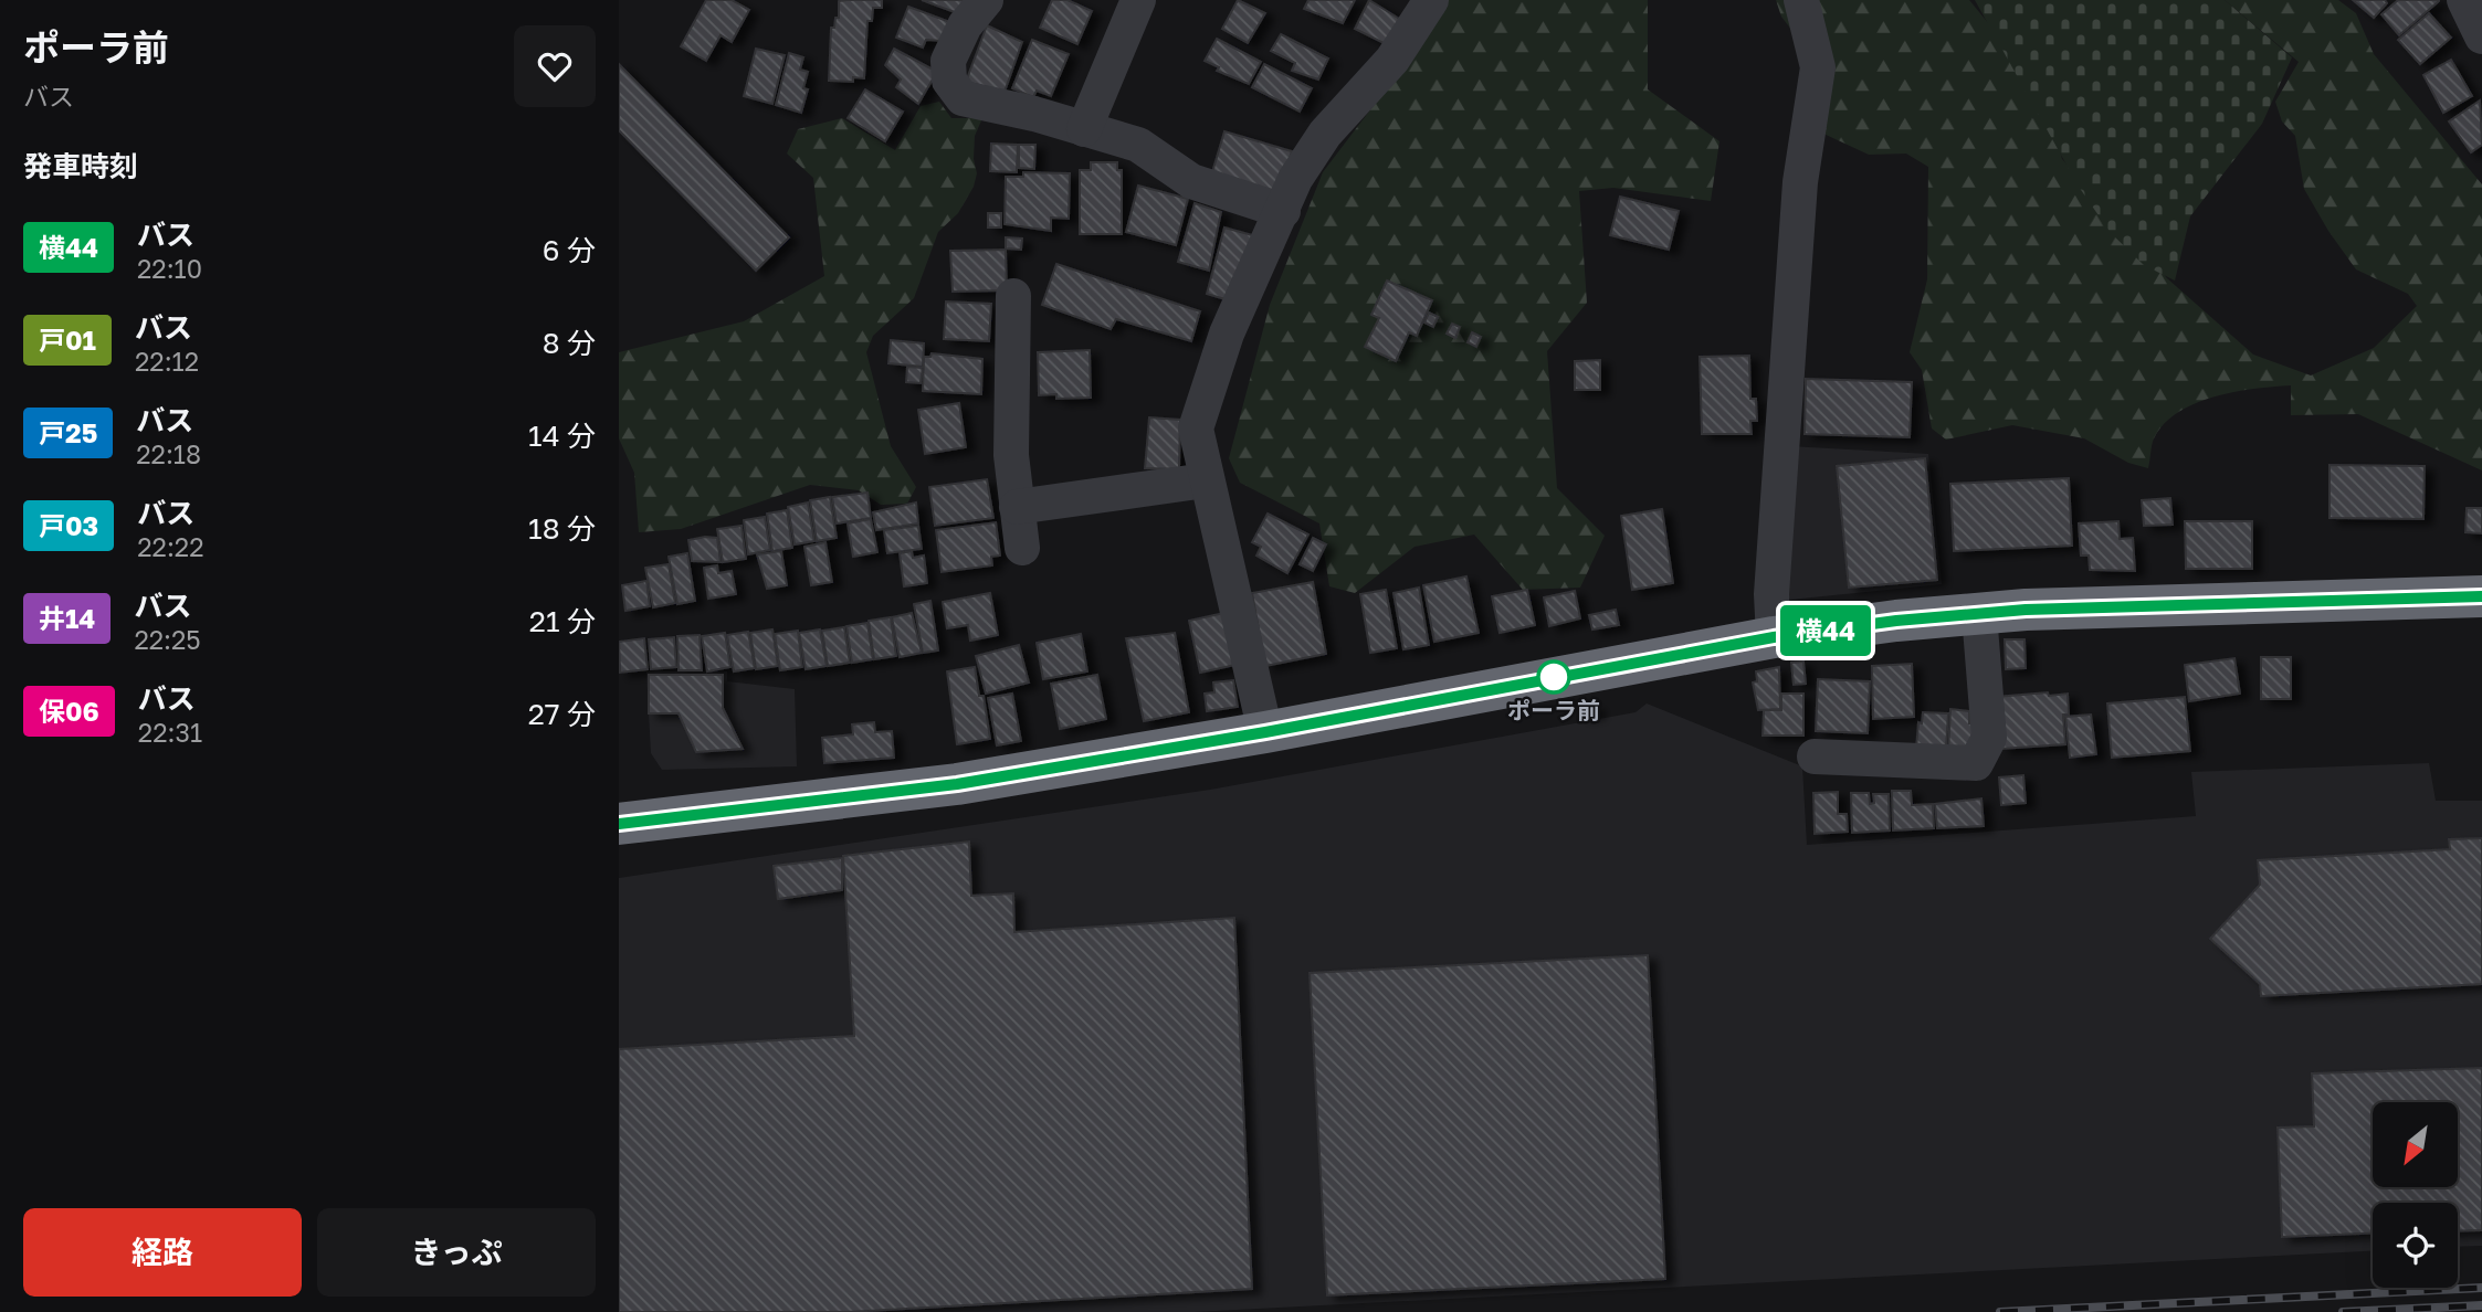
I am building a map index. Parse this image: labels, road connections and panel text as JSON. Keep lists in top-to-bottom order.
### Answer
{
  "places": ["ポーラ前"],
  "lines": ["bus line 横44"],
  "north": "bottom left",
  "page": {
    "heading": [
      ["ポーラ前", "バス"],
      "発車時刻"
    ],
    "on_map": "横44",
    "list": [
      {
        "mark": "横44",
        "name": "バス",
        "note": "22:10",
        "value": "6 分"
      },
      {
        "mark": "戸01",
        "name": "バス",
        "note": "22:12",
        "value": "8 分"
      },
      {
        "mark": "戸25",
        "name": "バス",
        "note": "22:18",
        "value": "14 分"
      },
      {
        "mark": "戸03",
        "name": "バス",
        "note": "22:22",
        "value": "18 分"
      },
      {
        "mark": "井14",
        "name": "バス",
        "note": "22:25",
        "value": "21 分"
      },
      {
        "mark": "保06",
        "name": "バス",
        "note": "22:31",
        "value": "27 分"
      }
    ],
    "buttons": ["経路", "きっぷ"]
  }
}
